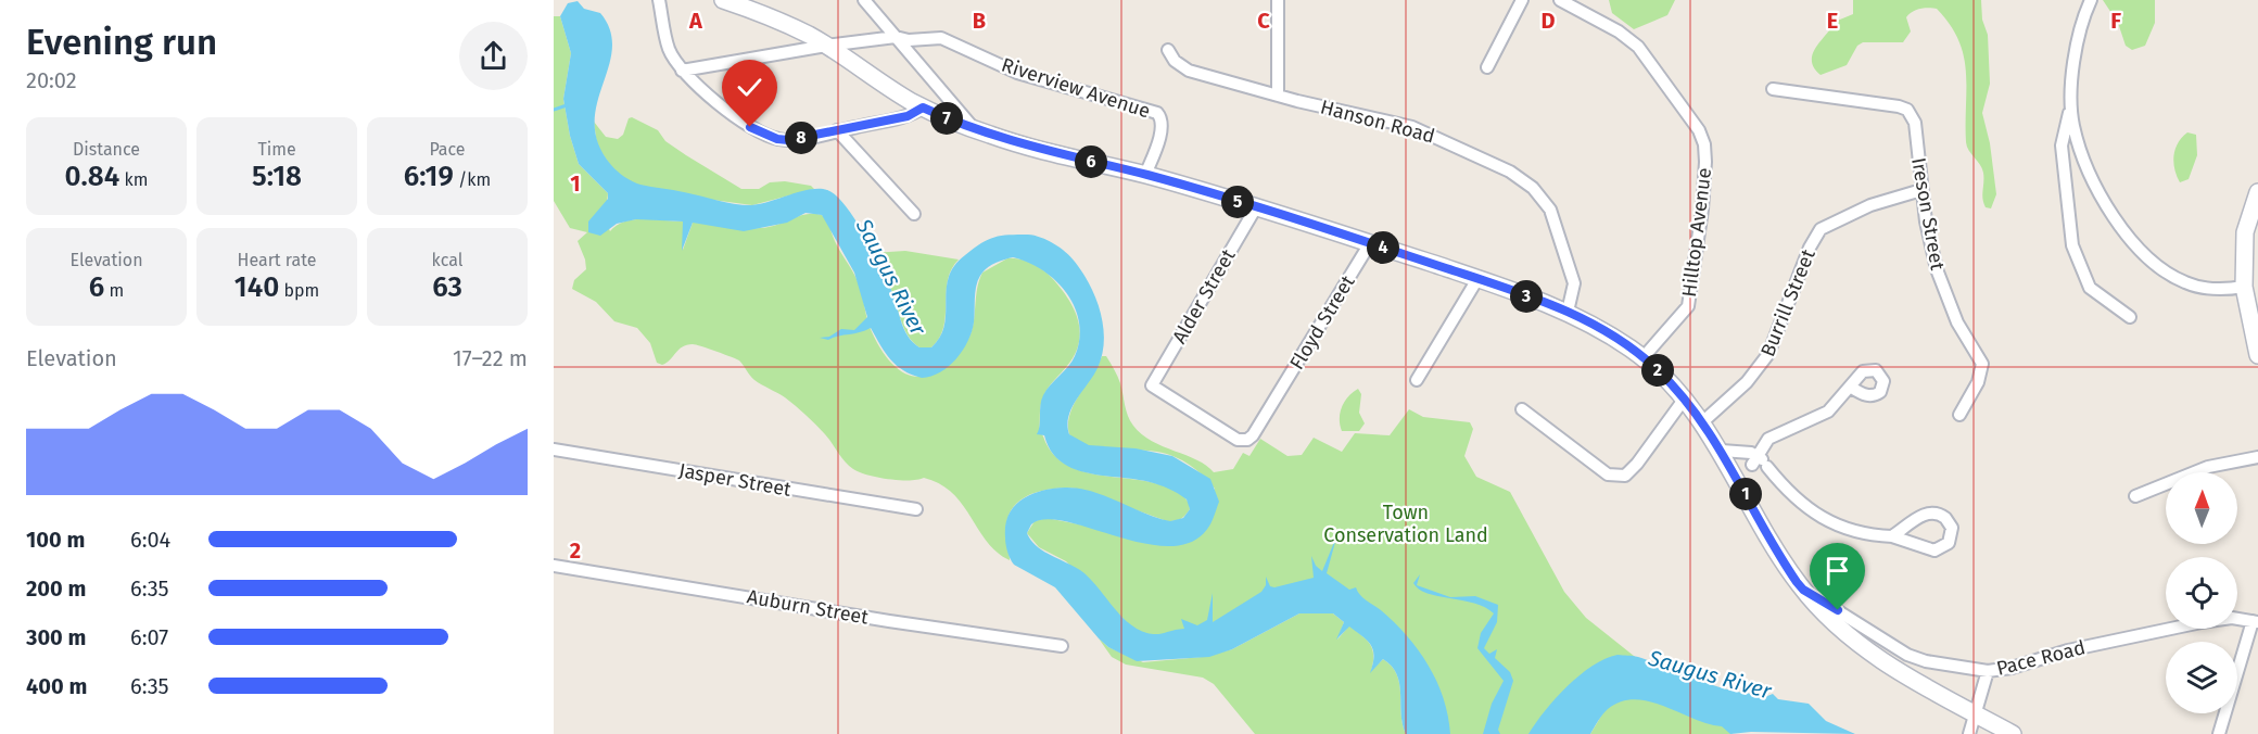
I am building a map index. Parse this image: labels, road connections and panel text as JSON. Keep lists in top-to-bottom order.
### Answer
{
  "streets": {
    "street": [
      "Riverview Avenue",
      "Hanson Road",
      "Ireson Street",
      "Hilltop Avenue",
      "Alder Street",
      "Burrill Street",
      "Floyd Street",
      "Jasper Street",
      "Auburn Street",
      "Pace Road"
    ]
  },
  "crossings": [
    ["Ireson Street", "Burrill Street"],
    ["Alder Street", "Floyd Street"]
  ],
  "water": ["Saugus River"],
  "parks": ["Town Conservation Land"],
  "north": "top",
  "page": {
    "heading": ["Evening run", "20:02"],
    "pins": [
      "7",
      "8",
      "6",
      "5",
      "4",
      "3",
      "2",
      "1"
    ],
    "stats": [
      ["Distance", "0.84 km"],
      ["Time", "5:18"],
      ["Pace", "6:19 /km"],
      ["Elevation", "6 m"],
      ["Heart rate", "140 bpm"],
      ["kcal", "63"]
    ],
    "chart": ["Elevation", "17–22 m"],
    "list": [
      {
        "name": "100 m",
        "note": "6:04"
      },
      {
        "name": "200 m",
        "note": "6:35"
      },
      {
        "name": "300 m",
        "note": "6:07"
      },
      {
        "name": "400 m",
        "note": "6:35"
      }
    ]
  },
  "grid": {
    "columns": [
      "A",
      "B",
      "C",
      "D",
      "E",
      "F"
    ],
    "rows": ["1", "2"]
  }
}
